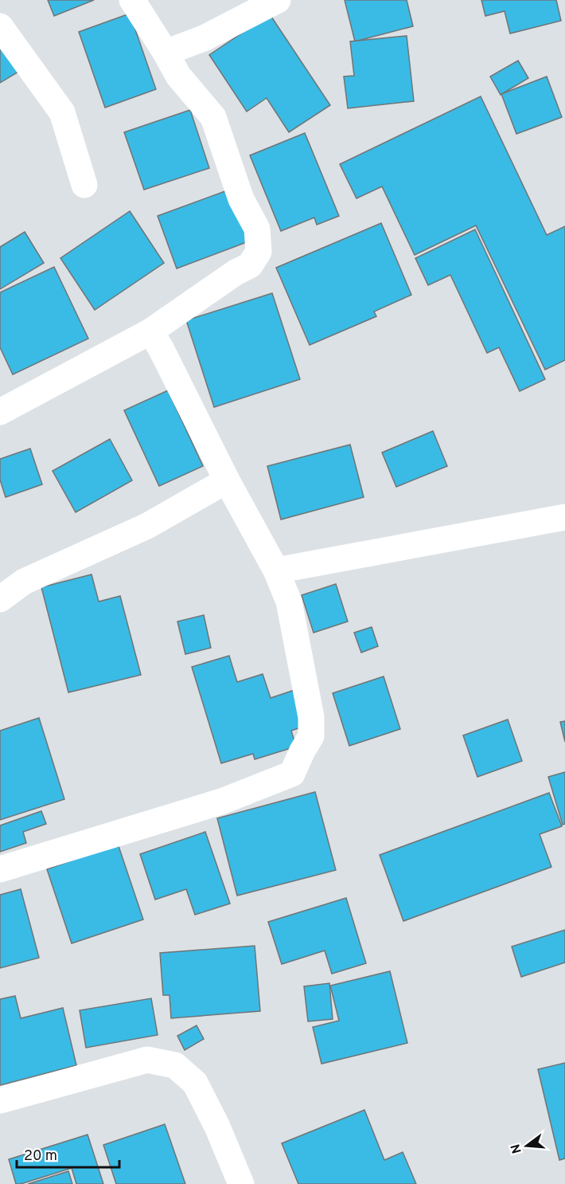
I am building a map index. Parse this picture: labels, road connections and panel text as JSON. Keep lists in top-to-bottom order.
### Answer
{
  "scale_bar": "20 m",
  "north": "left"
}
